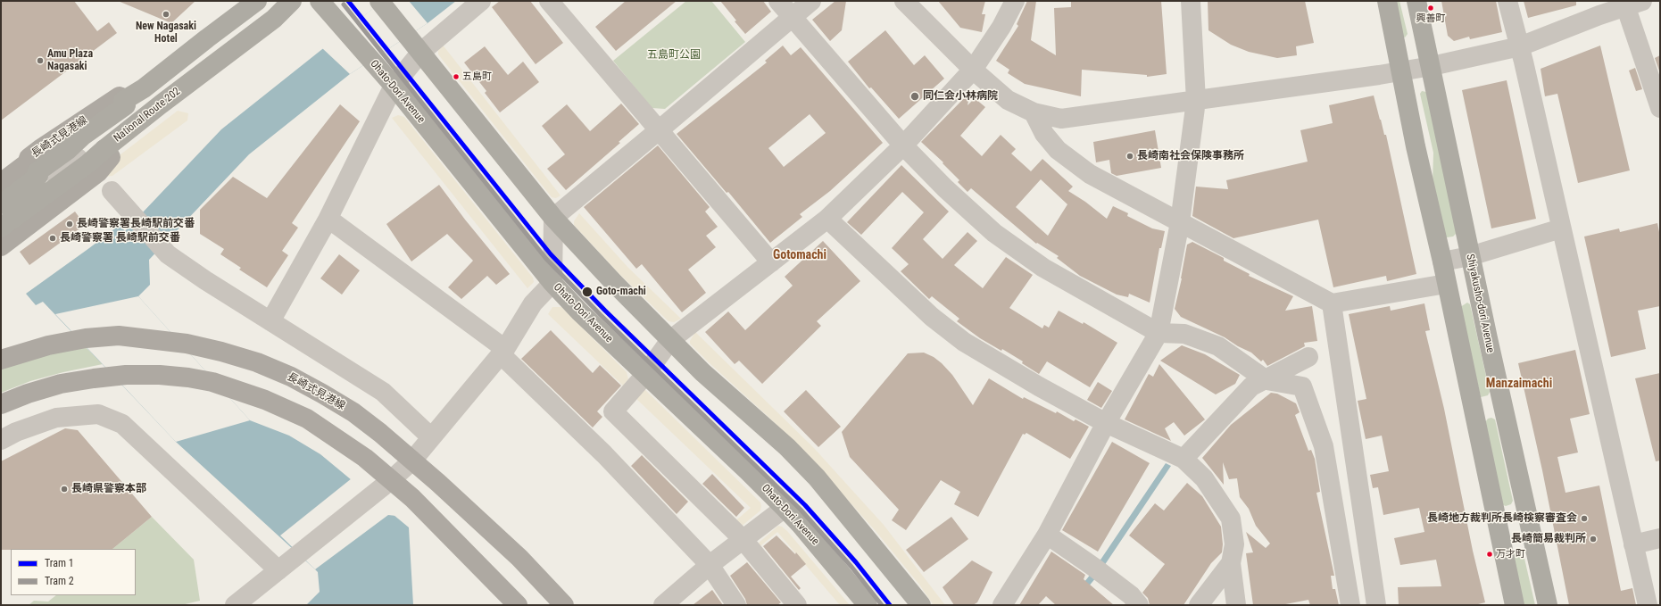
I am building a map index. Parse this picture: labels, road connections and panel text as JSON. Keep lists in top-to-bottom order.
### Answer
{
  "streets": {
    "highway": ["Ohato-Dori Avenue", "National Route 202", "Shiyakusho-dori Avenue"],
    "main road": ["長崎式見港線"]
  },
  "crossings": [
    ["National Route 202", "長崎式見港線"]
  ],
  "districts": ["Gotomachi", "Manzaimachi"],
  "parks": ["五島町公園"],
  "places": [
    "興善町",
    "New Nagasaki Hotel",
    "Amu Plaza Nagasaki",
    "五島町",
    "同仁会小林病院",
    "長崎南社会保険事務所",
    "長崎警察署長崎駅前交番",
    "長崎警察署 長崎駅前交番",
    "Goto-machi",
    "長崎県警察本部",
    "長崎地方裁判所長崎検察審査会",
    "長崎簡易裁判所",
    "万才町"
  ],
  "lines": ["tram line 1", "tram line 2"],
  "legend": ["Tram 1", "Tram 2"]
}
